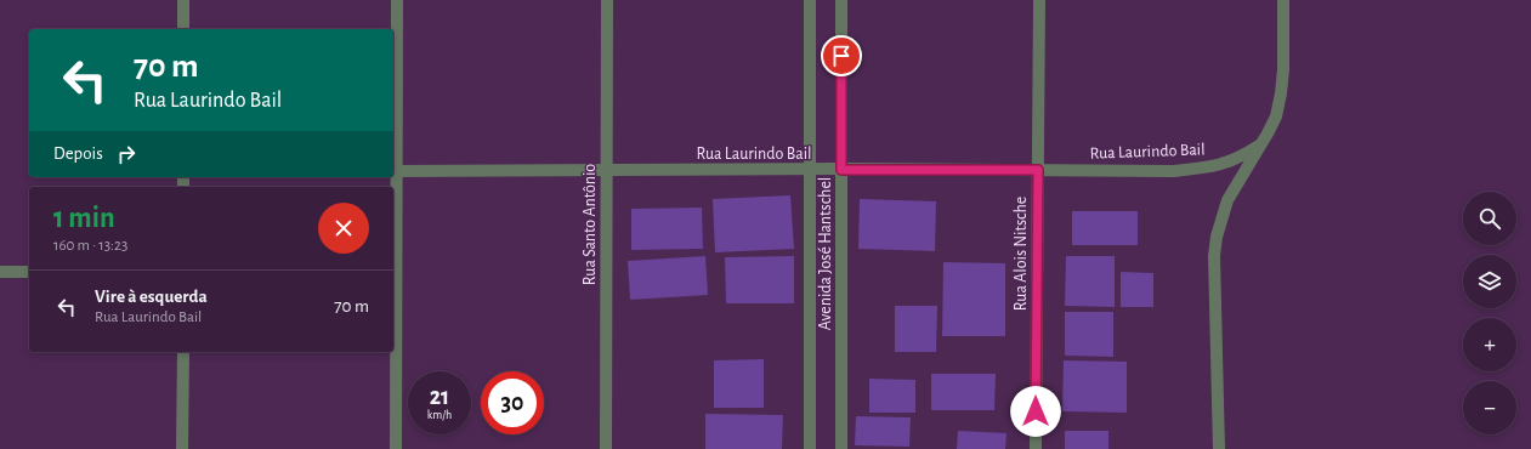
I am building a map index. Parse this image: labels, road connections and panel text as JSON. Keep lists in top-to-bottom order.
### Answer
{
  "streets": {
    "street": [
      "Rua Laurindo Bail",
      "Rua Santo Antônio",
      "Avenida José Hantschel",
      "Rua Alois Nitsche"
    ]
  },
  "crossings": [
    ["Rua Laurindo Bail", "Rua Santo Antônio"],
    ["Rua Laurindo Bail", "Avenida José Hantschel"],
    ["Rua Laurindo Bail", "Rua Alois Nitsche"]
  ],
  "page": {
    "turn": ["70 m", "Rua Laurindo Bail"],
    "then": "Depois",
    "heading": ["1 min", "160 m · 13:23"],
    "map_buttons": ["+", "−"],
    "list": [
      {
        "name": "Vire à esquerda",
        "note": "Rua Laurindo Bail",
        "value": "70 m"
      }
    ],
    "speed": "21 km/h",
    "limit": "30"
  }
}
